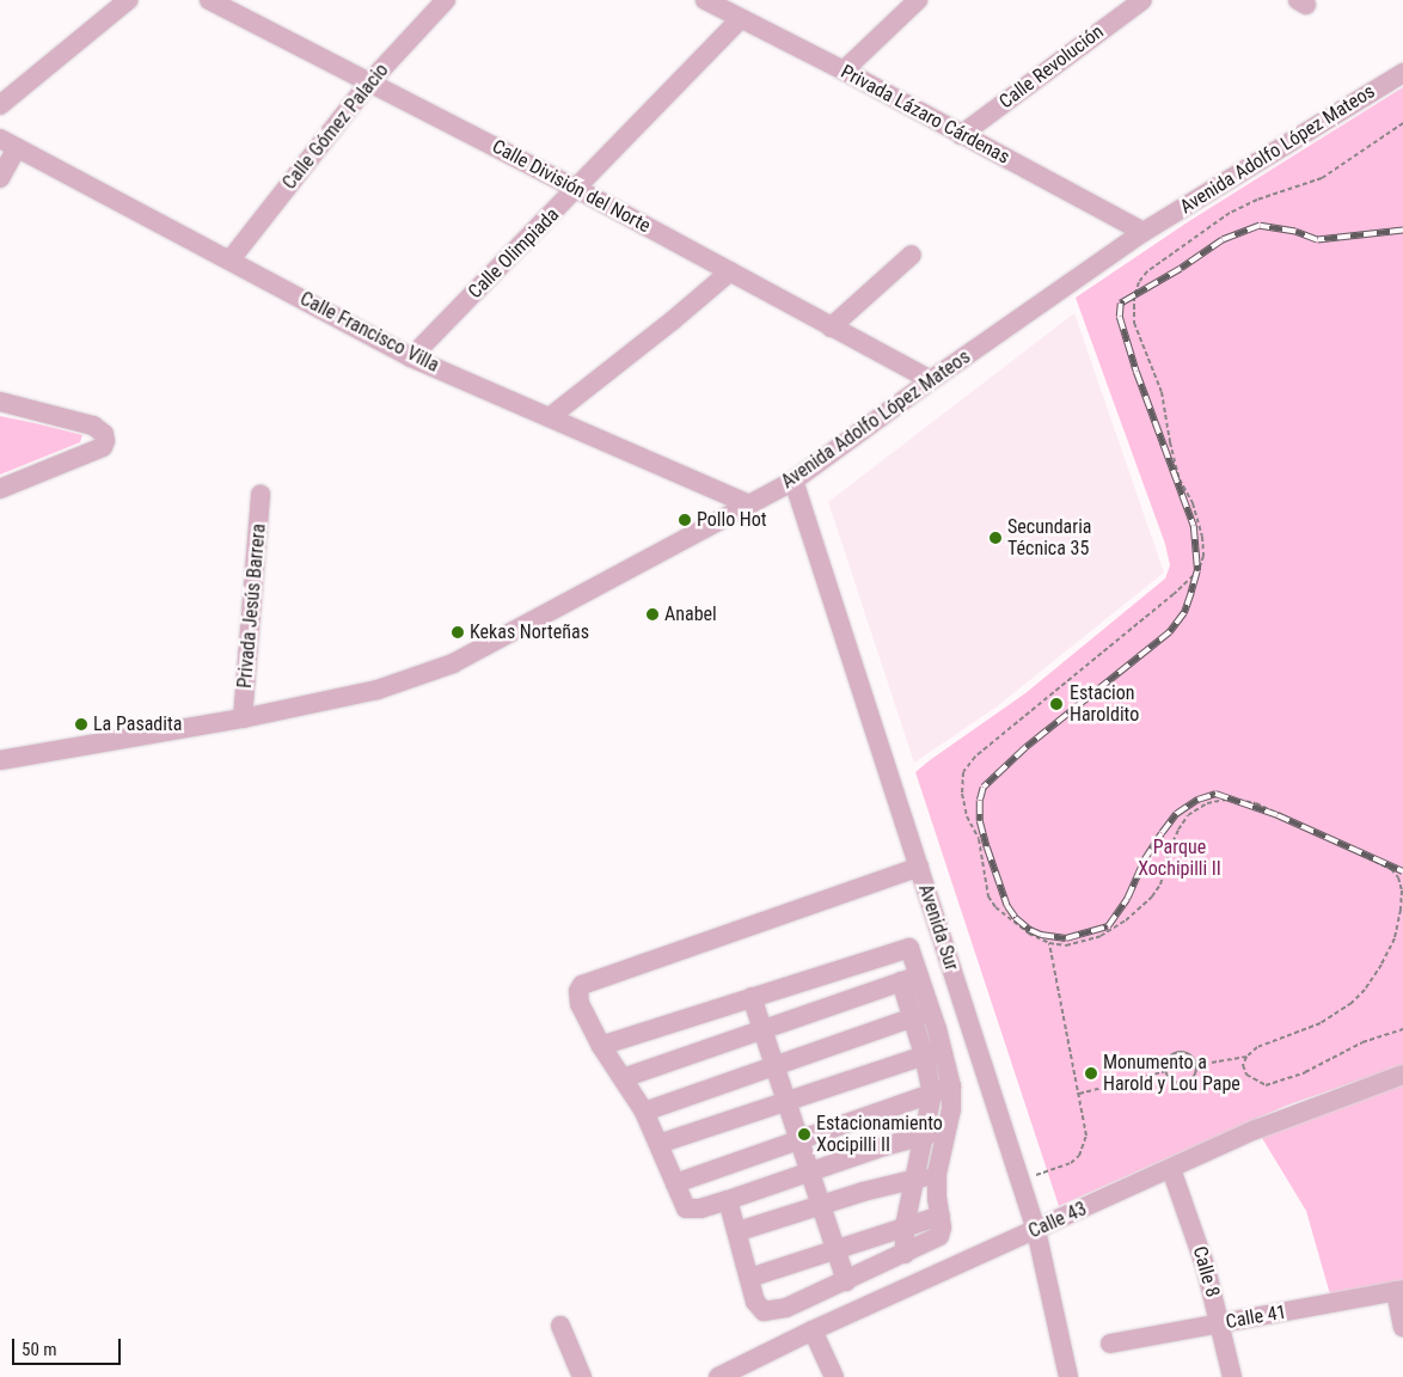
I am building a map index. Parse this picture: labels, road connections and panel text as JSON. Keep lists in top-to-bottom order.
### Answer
{
  "streets": {
    "street": [
      "Calle Revolución",
      "Privada Lázaro Cárdenas",
      "Calle Gómez Palacio",
      "Avenida Adolfo López Mateos",
      "Calle División del Norte",
      "Calle Olimpiada",
      "Calle Francisco Villa",
      "Privada Jesús Barrera",
      "Avenida Sur",
      "Calle 43",
      "Calle 8",
      "Calle 41"
    ]
  },
  "crossings": [
    ["Calle Revolución", "Privada Lázaro Cárdenas"],
    ["Privada Lázaro Cárdenas", "Avenida Adolfo López Mateos"],
    ["Privada Lázaro Cárdenas", "Calle Olimpiada"],
    ["Calle Gómez Palacio", "Calle División del Norte"],
    ["Calle Gómez Palacio", "Calle Francisco Villa"],
    ["Avenida Adolfo López Mateos", "Calle División del Norte"],
    ["Avenida Adolfo López Mateos", "Calle Francisco Villa"],
    ["Avenida Adolfo López Mateos", "Privada Jesús Barrera"],
    ["Avenida Adolfo López Mateos", "Avenida Sur"],
    ["Calle División del Norte", "Calle Olimpiada"],
    ["Calle Olimpiada", "Calle Francisco Villa"],
    ["Avenida Sur", "Calle 43"],
    ["Calle 43", "Calle 8"],
    ["Calle 8", "Calle 41"]
  ],
  "parks": ["Parque Xochipilli II"],
  "places": [
    "Pollo Hot",
    "Secundaria Técnica 35",
    "Anabel",
    "Kekas Norteñas",
    "Estacion Haroldito",
    "La Pasadita",
    "Monumento a Harold y Lou Pape",
    "Estacionamiento Xocipilli II"
  ],
  "scale_bar": "50 m"
}
